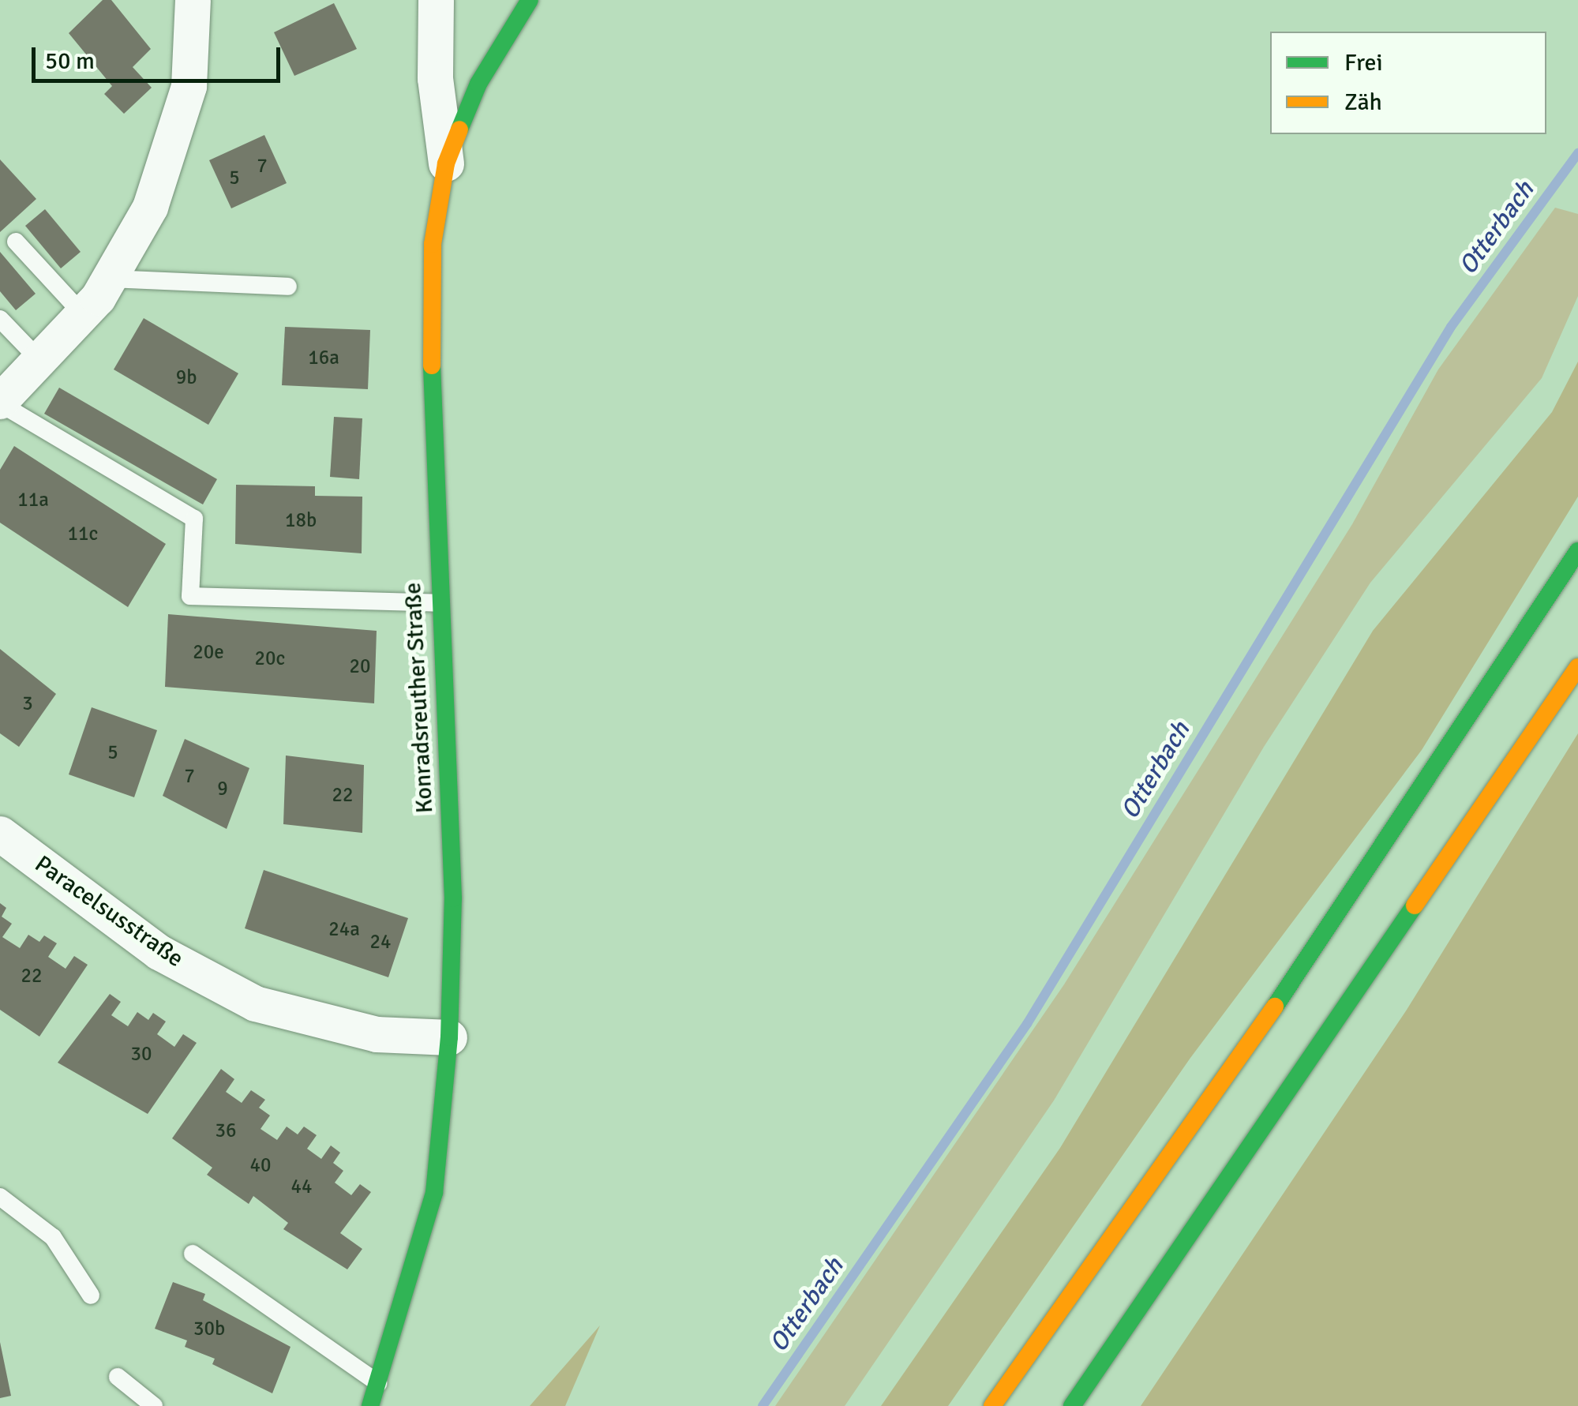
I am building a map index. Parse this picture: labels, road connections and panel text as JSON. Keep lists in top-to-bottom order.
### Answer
{
  "streets": {
    "main road": ["Konradsreuther Straße"],
    "street": ["Paracelsusstraße"]
  },
  "crossings": [
    ["Konradsreuther Straße", "Paracelsusstraße"]
  ],
  "water": ["Otterbach"],
  "house_numbers": [
    "7",
    "5",
    "16a",
    "9b",
    "11a",
    "18b",
    "11c",
    "20e",
    "20c",
    "20",
    "3",
    "5",
    "7",
    "9",
    "22",
    "24a",
    "24",
    "22",
    "30",
    "36",
    "40",
    "44",
    "30b"
  ],
  "legend": ["Frei", "Zäh"],
  "scale_bar": "50 m"
}
